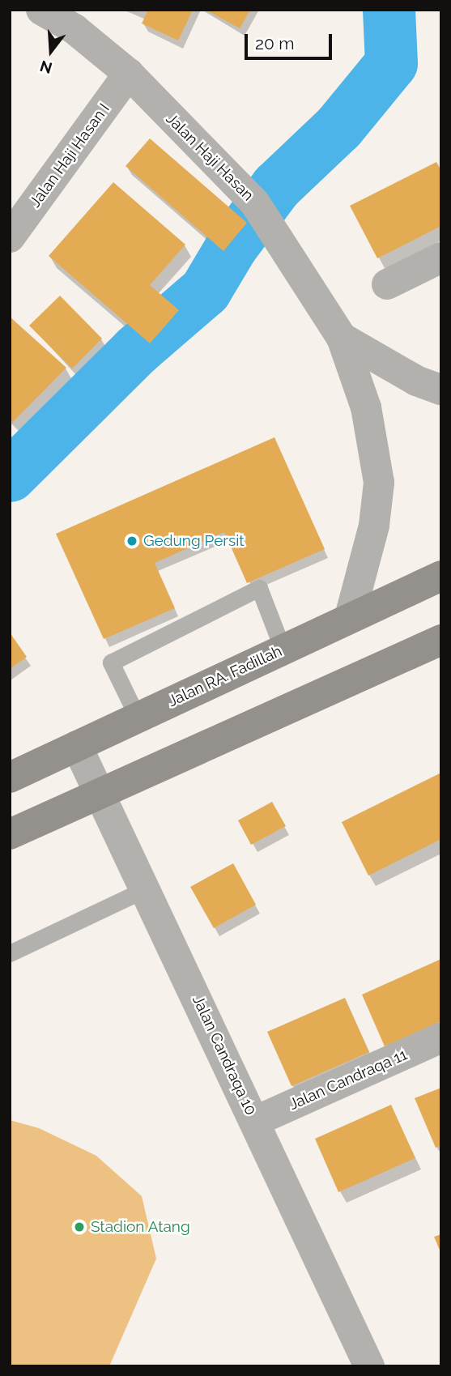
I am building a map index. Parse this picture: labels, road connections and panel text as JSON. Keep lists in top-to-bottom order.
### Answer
{
  "streets": {
    "main road": ["Jalan RA. Fadillah"],
    "street": [
      "Jalan Haji Hasan I",
      "Jalan Haji Hasan",
      "Jalan Candraqa 10",
      "Jalan Candraqa 11"
    ]
  },
  "crossings": [
    ["Jalan Haji Hasan I", "Jalan Haji Hasan"],
    ["Jalan Haji Hasan", "Jalan RA. Fadillah"],
    ["Jalan RA. Fadillah", "Jalan Candraqa 10"],
    ["Jalan Candraqa 10", "Jalan Candraqa 11"]
  ],
  "places": ["Gedung Persit", "Stadion Atang"],
  "scale_bar": "20 m",
  "north": "bottom"
}
